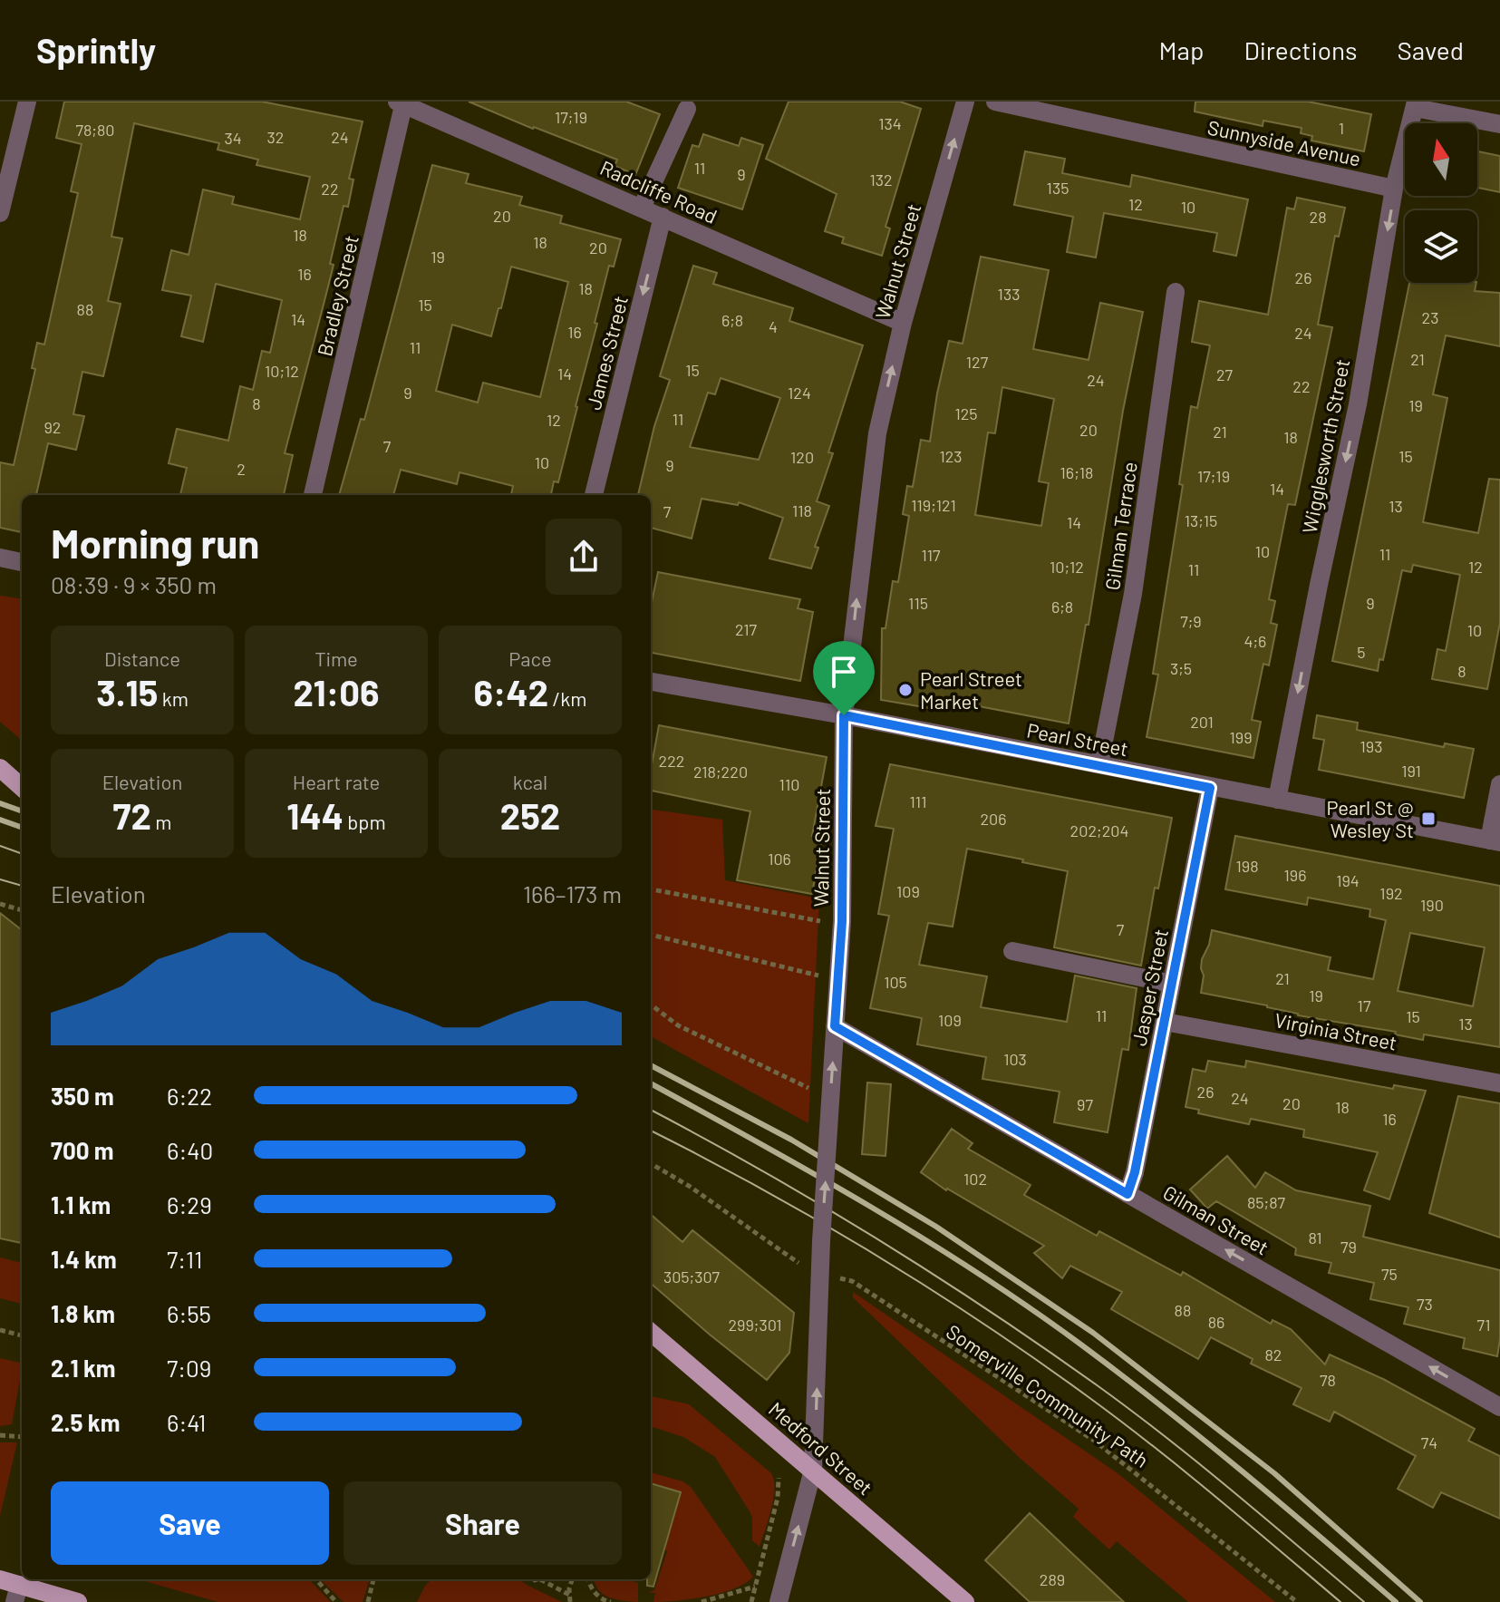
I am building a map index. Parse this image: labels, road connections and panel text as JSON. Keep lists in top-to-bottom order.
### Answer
{
  "streets": {
    "main road": ["Medford Street"],
    "street": [
      "Sunnyside Avenue",
      "Radcliffe Road",
      "Walnut Street",
      "Bradley Street",
      "James Street",
      "Wigglesworth Street",
      "Gilman Terrace",
      "Pearl Street",
      "Jasper Street",
      "Virginia Street",
      "Gilman Street"
    ],
    "path": ["Somerville Community Path"]
  },
  "crossings": [
    ["Sunnyside Avenue", "Wigglesworth Street"],
    ["Radcliffe Road", "Walnut Street"],
    ["Radcliffe Road", "Bradley Street"],
    ["Radcliffe Road", "James Street"],
    ["Walnut Street", "Pearl Street"],
    ["Walnut Street", "Gilman Street"],
    ["Walnut Street", "Medford Street"],
    ["Wigglesworth Street", "Pearl Street"],
    ["Gilman Terrace", "Pearl Street"],
    ["Pearl Street", "Jasper Street"],
    ["Jasper Street", "Virginia Street"],
    ["Jasper Street", "Gilman Street"]
  ],
  "one_way": [
    "Walnut Street",
    "James Street",
    "Wigglesworth Street",
    "Gilman Street"
  ],
  "places": {
    "other": ["Pearl Street Market"],
    "transit": ["Pearl St @ Wesley St"]
  },
  "house_numbers": [
    "17;19",
    "134",
    "1",
    "78;80",
    "32",
    "24",
    "34",
    "11",
    "9",
    "132",
    "135",
    "22",
    "12",
    "10",
    "20",
    "28",
    "18",
    "18",
    "20",
    "19",
    "16",
    "26",
    "18",
    "133",
    "15",
    "88",
    "23",
    "14",
    "6;8",
    "4",
    "16",
    "24",
    "11",
    "21",
    "127",
    "15",
    "10;12",
    "14",
    "27",
    "24",
    "22",
    "9",
    "124",
    "8",
    "19",
    "125",
    "11",
    "12",
    "92",
    "20",
    "21",
    "18",
    "7",
    "123",
    "15",
    "120",
    "10",
    "9",
    "2",
    "16;18",
    "17;19",
    "14",
    "119;121",
    "13",
    "118",
    "7",
    "13;15",
    "14",
    "10",
    "11",
    "117",
    "10;12",
    "12",
    "11",
    "115",
    "9",
    "6;8",
    "7;9",
    "217",
    "10",
    "4;6",
    "5",
    "3;5",
    "8",
    "201",
    "199",
    "193",
    "222",
    "191",
    "218;220",
    "110",
    "111",
    "206",
    "202;204",
    "106",
    "198",
    "196",
    "194",
    "109",
    "192",
    "190",
    "7",
    "21",
    "105",
    "19",
    "17",
    "11",
    "15",
    "109",
    "13",
    "103",
    "26",
    "24",
    "20",
    "97",
    "18",
    "16",
    "102",
    "85;87",
    "81",
    "79",
    "75",
    "305;307",
    "73",
    "88",
    "86",
    "299;301",
    "71",
    "82",
    "78",
    "74",
    "289"
  ],
  "north": "top",
  "page": {
    "header": "Sprintly",
    "nav": ["Map", "Directions", "Saved"],
    "heading": ["Morning run", "08:39 · 9 × 350 m"],
    "stats": [
      ["Distance", "3.15 km"],
      ["Time", "21:06"],
      ["Pace", "6:42 /km"],
      ["Elevation", "72 m"],
      ["Heart rate", "144 bpm"],
      ["kcal", "252"]
    ],
    "chart": ["Elevation", "166–173 m"],
    "list": [
      {
        "name": "350 m",
        "note": "6:22"
      },
      {
        "name": "700 m",
        "note": "6:40"
      },
      {
        "name": "1.1 km",
        "note": "6:29"
      },
      {
        "name": "1.4 km",
        "note": "7:11"
      },
      {
        "name": "1.8 km",
        "note": "6:55"
      },
      {
        "name": "2.1 km",
        "note": "7:09"
      },
      {
        "name": "2.5 km",
        "note": "6:41"
      }
    ],
    "buttons": ["Save", "Share"]
  }
}
